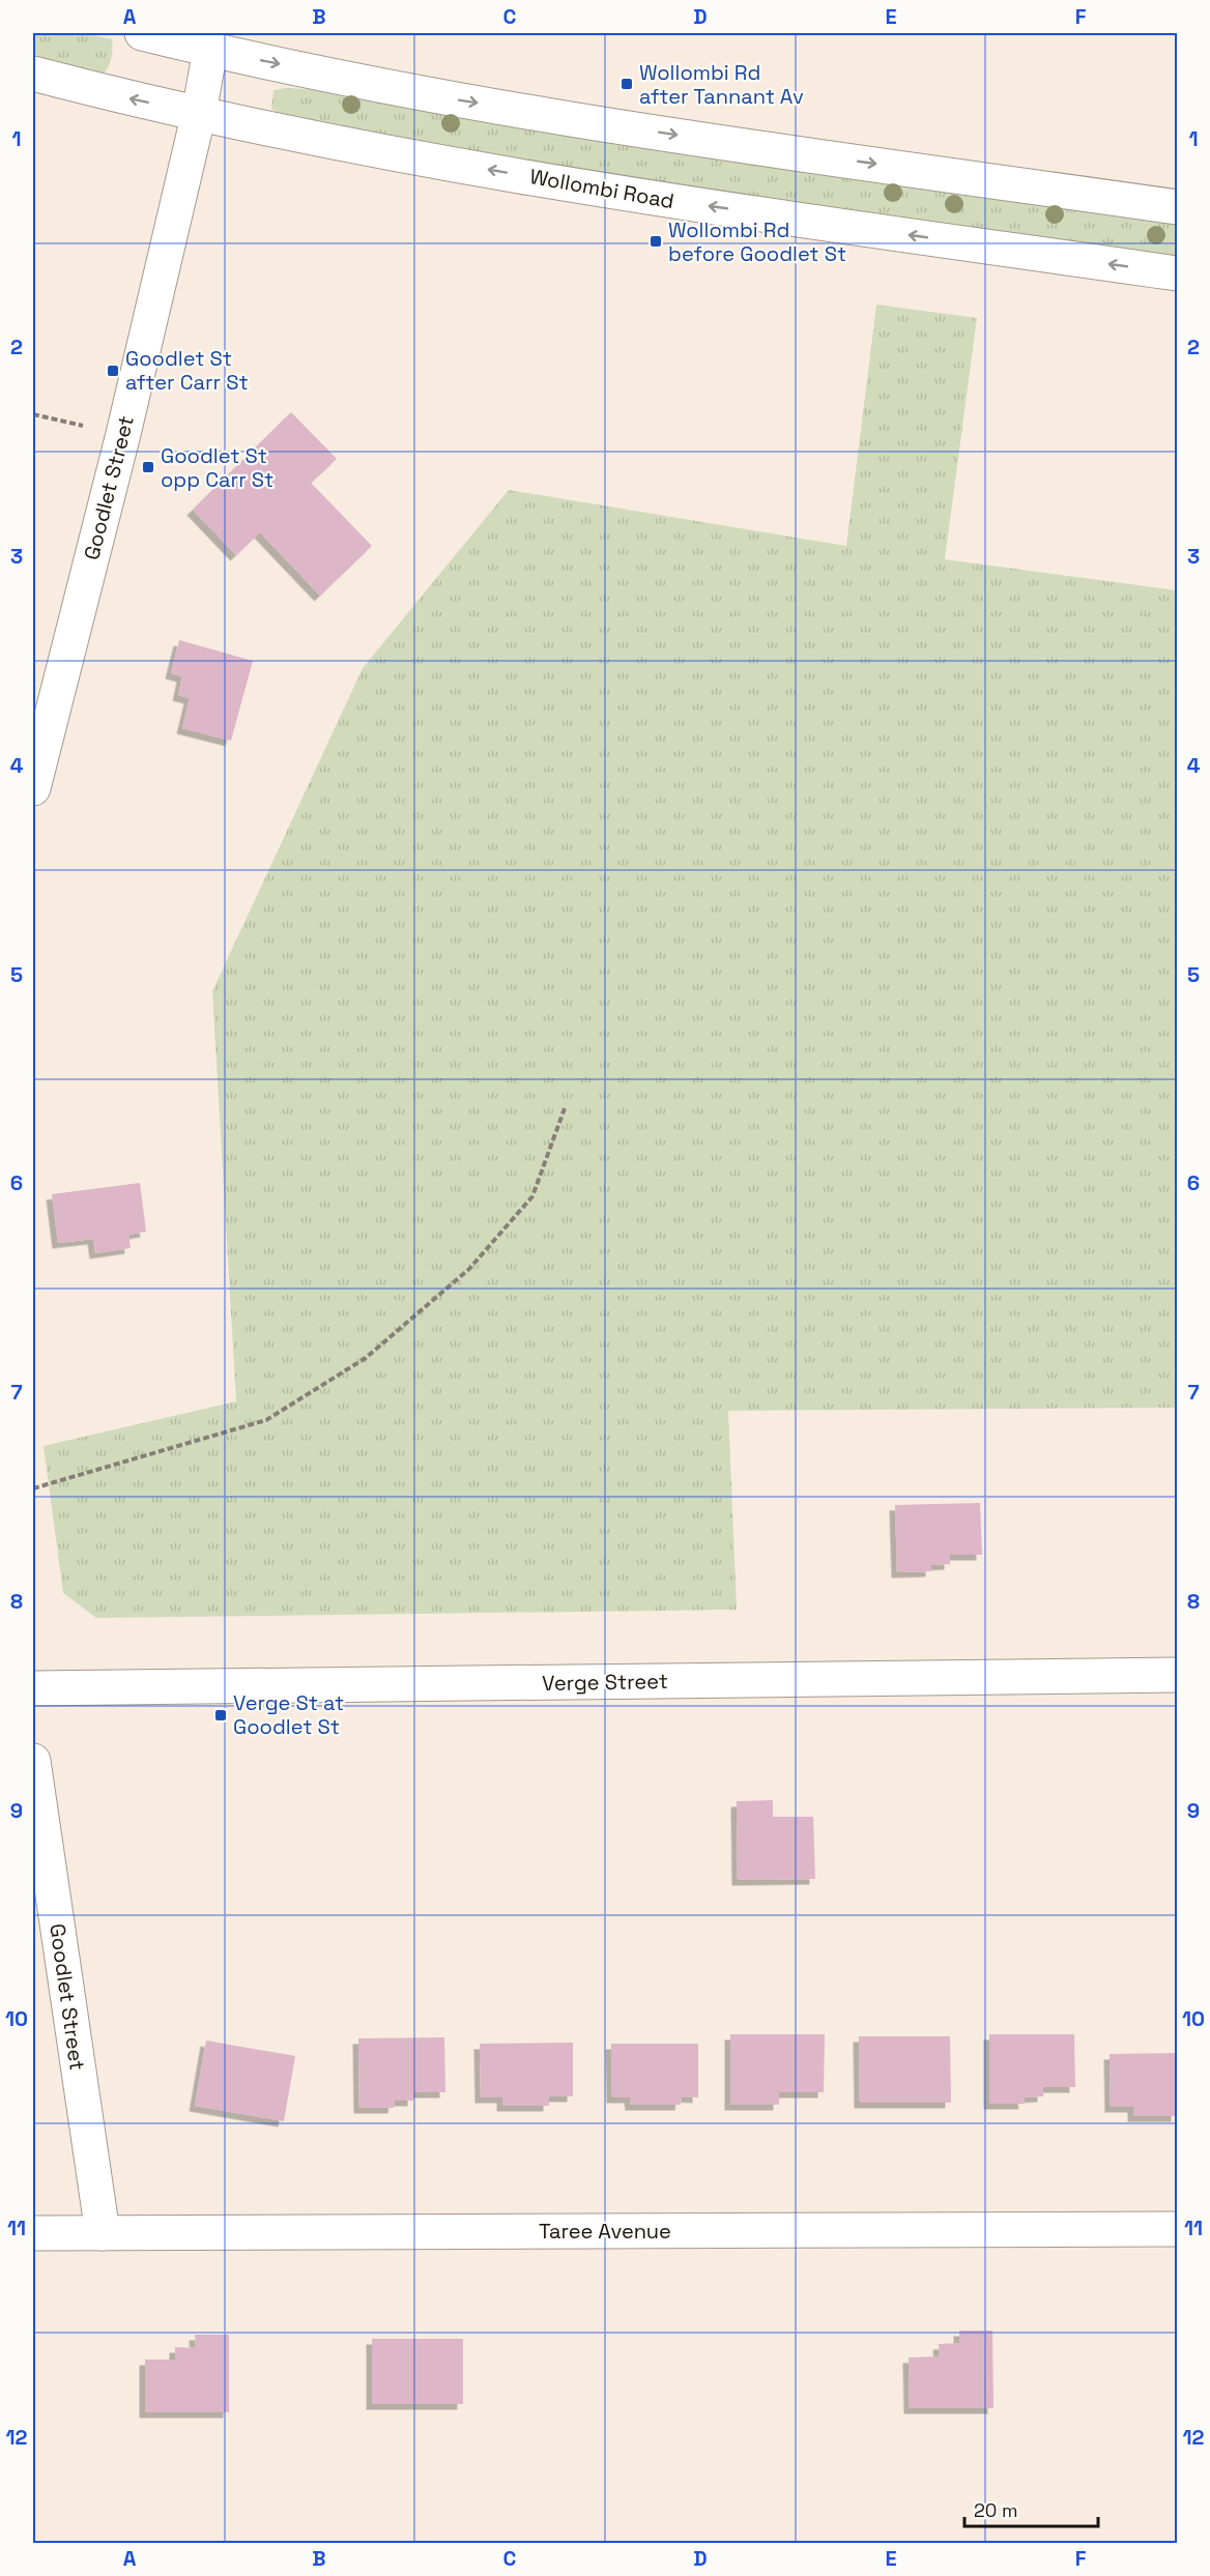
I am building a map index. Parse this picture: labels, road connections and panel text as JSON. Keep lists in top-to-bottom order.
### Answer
{
  "streets": {
    "street": [
      "Wollombi Road",
      "Goodlet Street",
      "Verge Street",
      "Taree Avenue"
    ]
  },
  "crossings": [
    ["Wollombi Road", "Goodlet Street"],
    ["Goodlet Street", "Taree Avenue"]
  ],
  "places": {
    "transit": [
      "Wollombi Rd after Tannant Av",
      "Wollombi Rd before Goodlet St",
      "Goodlet St after Carr St",
      "Goodlet St opp Carr St",
      "Verge St at Goodlet St"
    ]
  },
  "scale_bar": "20 m",
  "grid": {
    "columns": [
      "A",
      "B",
      "C",
      "D",
      "E",
      "F"
    ],
    "rows": [
      "1",
      "2",
      "3",
      "4",
      "5",
      "6",
      "7",
      "8",
      "9",
      "10",
      "11",
      "12"
    ]
  }
}
